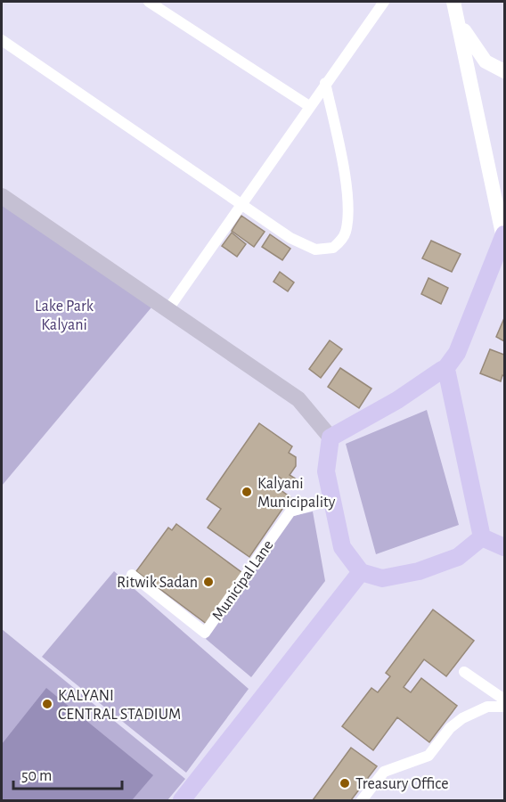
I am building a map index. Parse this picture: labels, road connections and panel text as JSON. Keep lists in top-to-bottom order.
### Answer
{
  "streets": {
    "street": ["Municipal Lane"]
  },
  "parks": ["Lake Park Kalyani"],
  "places": [
    "Kalyani Municipality",
    "Ritwik Sadan",
    "KALYANI CENTRAL STADIUM",
    "Treasury Office"
  ],
  "scale_bar": "50 m"
}
